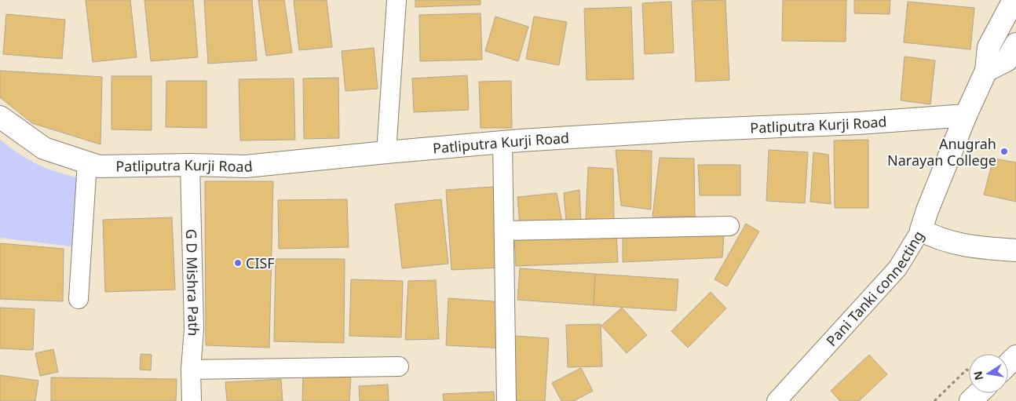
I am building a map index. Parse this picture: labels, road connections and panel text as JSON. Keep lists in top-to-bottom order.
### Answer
{
  "streets": {
    "street": ["Patliputra Kurji Road", "G D Mishra Path", "Pani Tanki connecting"]
  },
  "crossings": [
    ["Patliputra Kurji Road", "G D Mishra Path"],
    ["Patliputra Kurji Road", "Pani Tanki connecting"]
  ],
  "places": ["Anugrah Narayan College", "CISF"],
  "north": "left"
}
